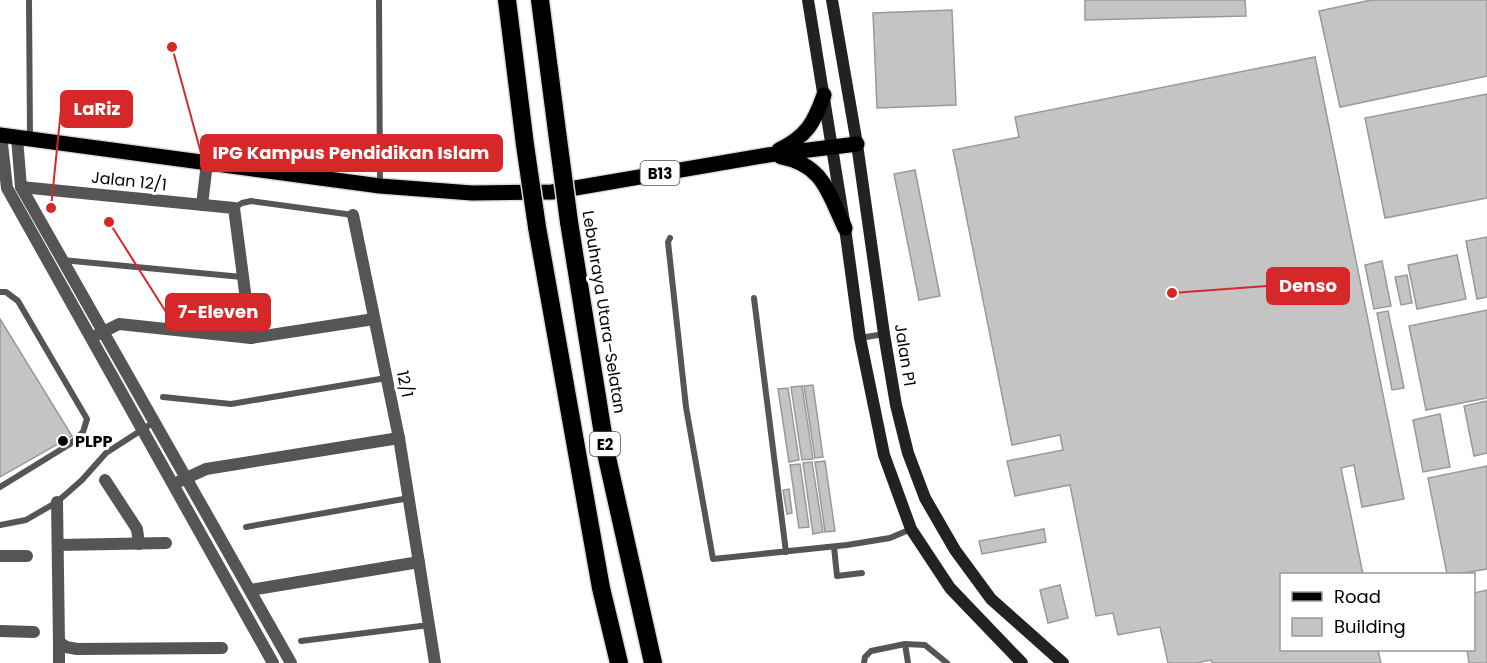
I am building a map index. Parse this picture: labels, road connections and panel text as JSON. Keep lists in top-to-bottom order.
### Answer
{
  "streets": {
    "highway": ["Lebuhraya Utara–Selatan", "E2"],
    "main road": ["B13", "Jalan P1"],
    "street": ["Jalan 12/1", "12/1"]
  },
  "crossings": [
    ["B13", "Jalan P1"]
  ],
  "places": [
    "IPG Kampus Pendidikan Islam",
    "LaRiz",
    "7-Eleven",
    "Denso",
    "PLPP"
  ],
  "legend": ["Road", "Building"]
}
